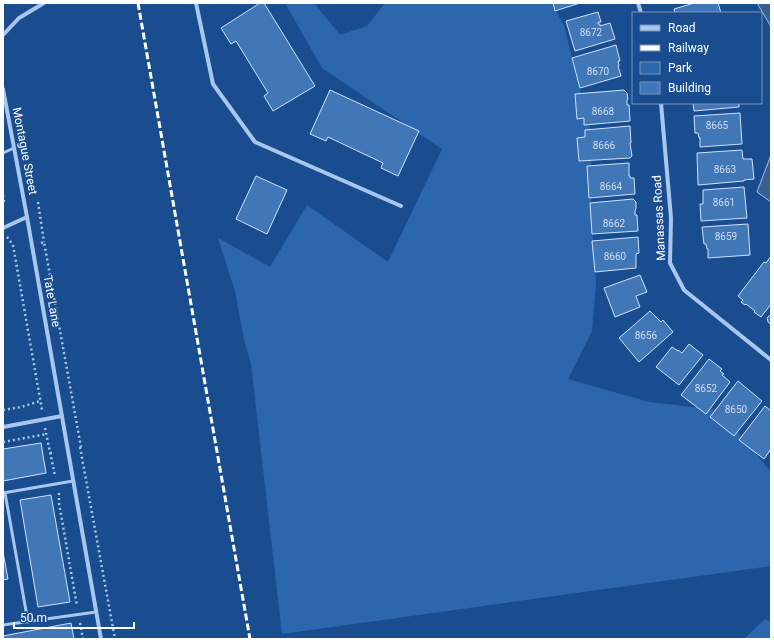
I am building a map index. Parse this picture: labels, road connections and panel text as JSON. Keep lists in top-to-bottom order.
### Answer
{
  "streets": {
    "street": ["Montague Street", "Manassas Road", "Tate Lane"]
  },
  "crossings": [
    ["Montague Street", "Tate Lane"]
  ],
  "house_numbers": [
    "8672",
    "8670",
    "8668",
    "8665",
    "8666",
    "8663",
    "8664",
    "8661",
    "8662",
    "8659",
    "8660",
    "8656",
    "8652",
    "8650"
  ],
  "legend": [
    "Road",
    "Railway",
    "Park",
    "Building"
  ],
  "scale_bar": "50 m"
}
